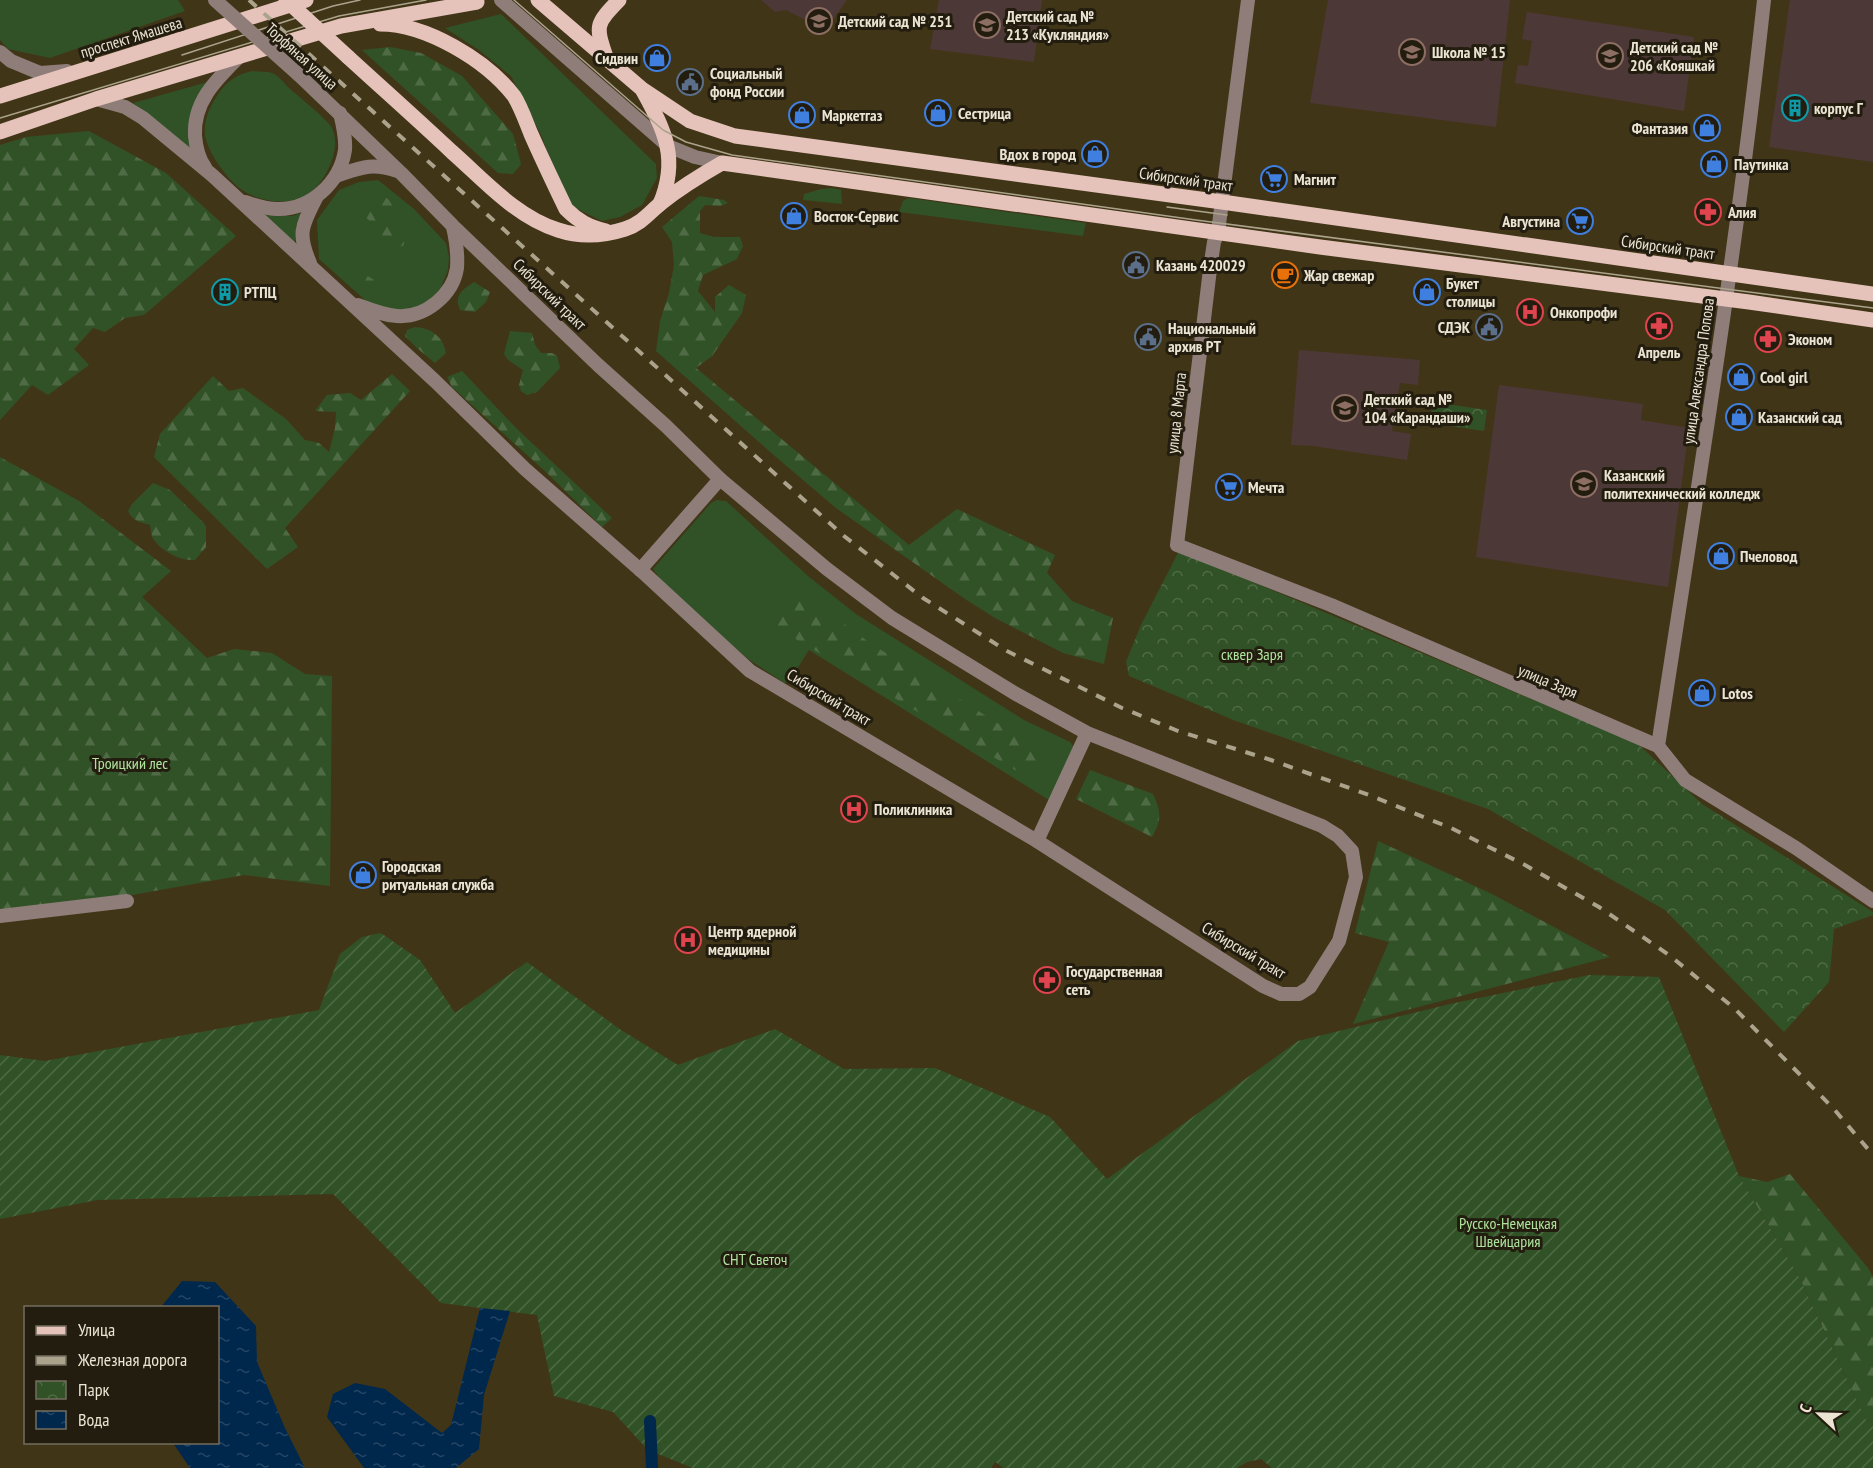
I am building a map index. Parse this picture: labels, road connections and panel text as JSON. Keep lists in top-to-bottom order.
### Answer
{
  "streets": {
    "main road": ["проспект Ямашева", "Сибирский тракт"],
    "street": [
      "Торфяная улица",
      "улица Александра Попова",
      "улица 8 Марта",
      "улица Заря"
    ]
  },
  "crossings": [
    ["Торфяная улица", "Сибирский тракт"],
    ["Сибирский тракт", "улица Александра Попова"],
    ["Сибирский тракт", "улица 8 Марта"],
    ["улица Александра Попова", "улица Заря"],
    ["улица 8 Марта", "улица Заря"]
  ],
  "parks": [
    "сквер Заря",
    "Троицкий лес",
    "Русско-Немецкая Швейцария",
    "СНТ Светоч"
  ],
  "places": {
    "school or university": [
      "Детский сад № 251",
      "Детский сад № 213 «Кукляндия»",
      "Школа № 15",
      "Детский сад № 206 «Кояшкай",
      "Детский сад № 104 «Карандаши»",
      "Казанский политехнический колледж"
    ],
    "shop": [
      "Сидвин",
      "Сестрица",
      "Маркетгаз",
      "Фантазия",
      "Вдох в город",
      "Паутинка",
      "Восток-Сервис",
      "Букет столицы",
      "Cool girl",
      "Казанский сад",
      "Пчеловод",
      "Lotos",
      "Городская ритуальная служба"
    ],
    "public building": [
      "Социальный фонд России",
      "Казань 420029",
      "СДЭК",
      "Национальный архив РТ"
    ],
    "building": ["корпус Г", "РТПЦ"],
    "supermarket": ["Магнит", "Августина", "Мечта"],
    "pharmacy": [
      "Алия",
      "Апрель",
      "Эконом",
      "Государственная сеть"
    ],
    "cafe": ["Жар свежар"],
    "hospital": ["Онкопрофи", "Поликлиника", "Центр ядерной медицины"]
  },
  "legend": [
    "Улица",
    "Железная дорога",
    "Парк",
    "Вода"
  ],
  "north": "left"
}
